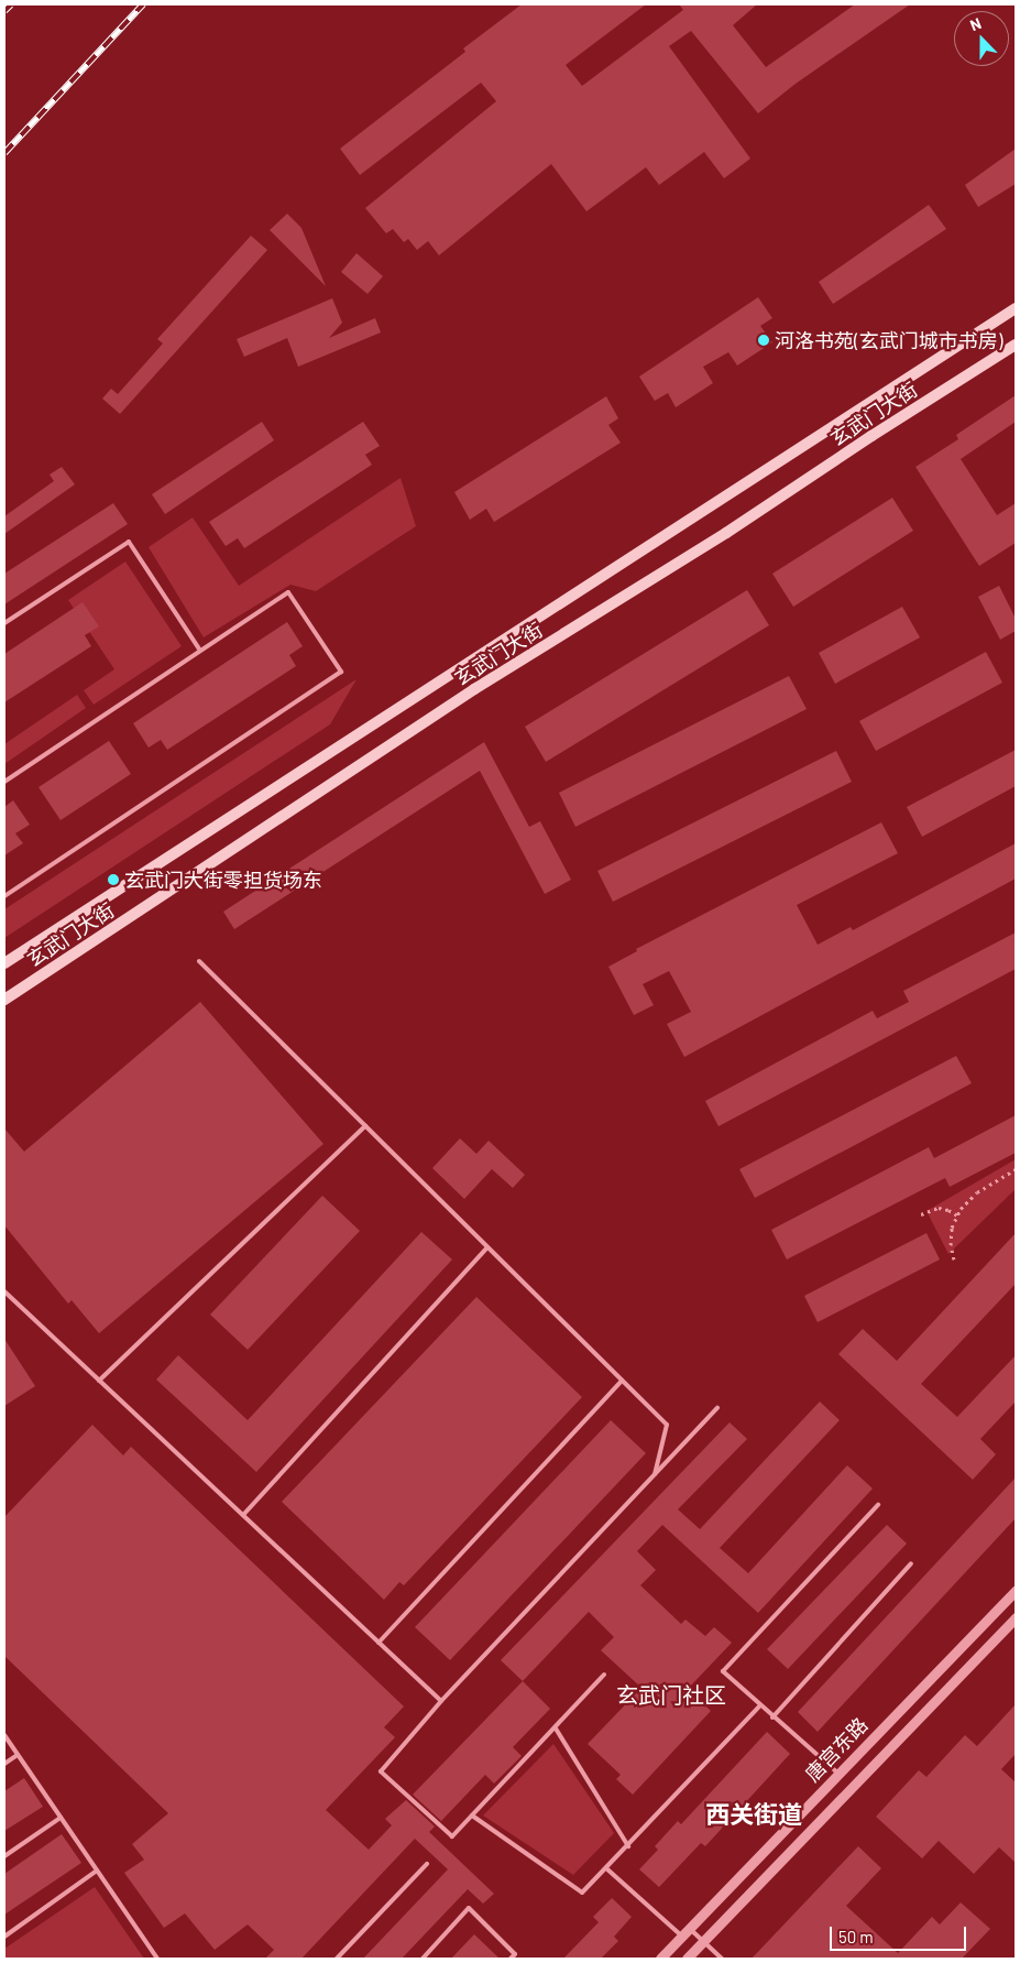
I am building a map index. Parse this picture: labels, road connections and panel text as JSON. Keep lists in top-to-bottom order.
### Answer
{
  "streets": {
    "main road": ["玄武门大街"],
    "street": ["唐宫东路"]
  },
  "districts": ["玄武门社区", "西关街道"],
  "places": ["河洛书苑(玄武门城市书房)", "玄武门大街零担货场东"],
  "scale_bar": "50 m",
  "north": "top"
}
